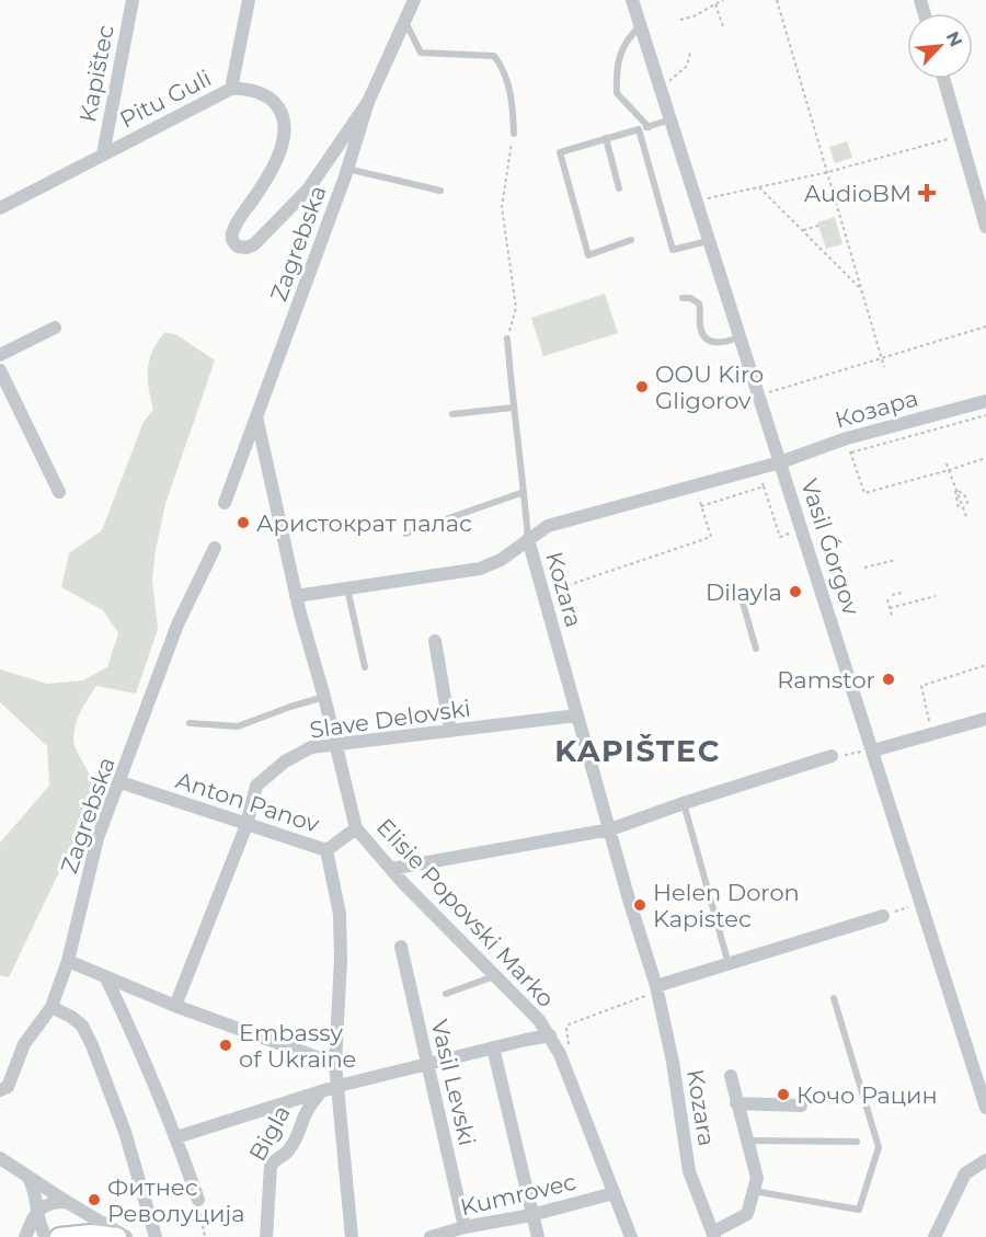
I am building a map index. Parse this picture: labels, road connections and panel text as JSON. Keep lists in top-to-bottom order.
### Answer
{
  "streets": {
    "street": [
      "Kapištec",
      "Pitu Guli",
      "Zagrebska",
      "Козара",
      "Vasil Ǵorgov",
      "Kozara",
      "Slave Delovski",
      "Anton Panov",
      "Elisie Popovski Marko",
      "Vasil Levski",
      "Bigla",
      "Kumrovec"
    ]
  },
  "crossings": [
    ["Kapištec", "Pitu Guli"],
    ["Pitu Guli", "Zagrebska"],
    ["Zagrebska", "Anton Panov"],
    ["Zagrebska", "Elisie Popovski Marko"],
    ["Козара", "Vasil Ǵorgov"],
    ["Козара", "Kozara"],
    ["Vasil Ǵorgov", "Kozara"],
    ["Kozara", "Slave Delovski"],
    ["Slave Delovski", "Anton Panov"],
    ["Slave Delovski", "Elisie Popovski Marko"],
    ["Anton Panov", "Elisie Popovski Marko"],
    ["Elisie Popovski Marko", "Kumrovec"],
    ["Vasil Levski", "Kumrovec"]
  ],
  "districts": ["KAPIŠTEC"],
  "places": {
    "health": ["AudioBM"],
    "other": [
      "OOU Kiro Gligorov",
      "Аристократ палас",
      "Dilayla",
      "Ramstor",
      "Helen Doron Kapistec",
      "Embassy of Ukraine",
      "Кочо Рацин",
      "Фитнес Револуција"
    ]
  },
  "north": "top right"
}
